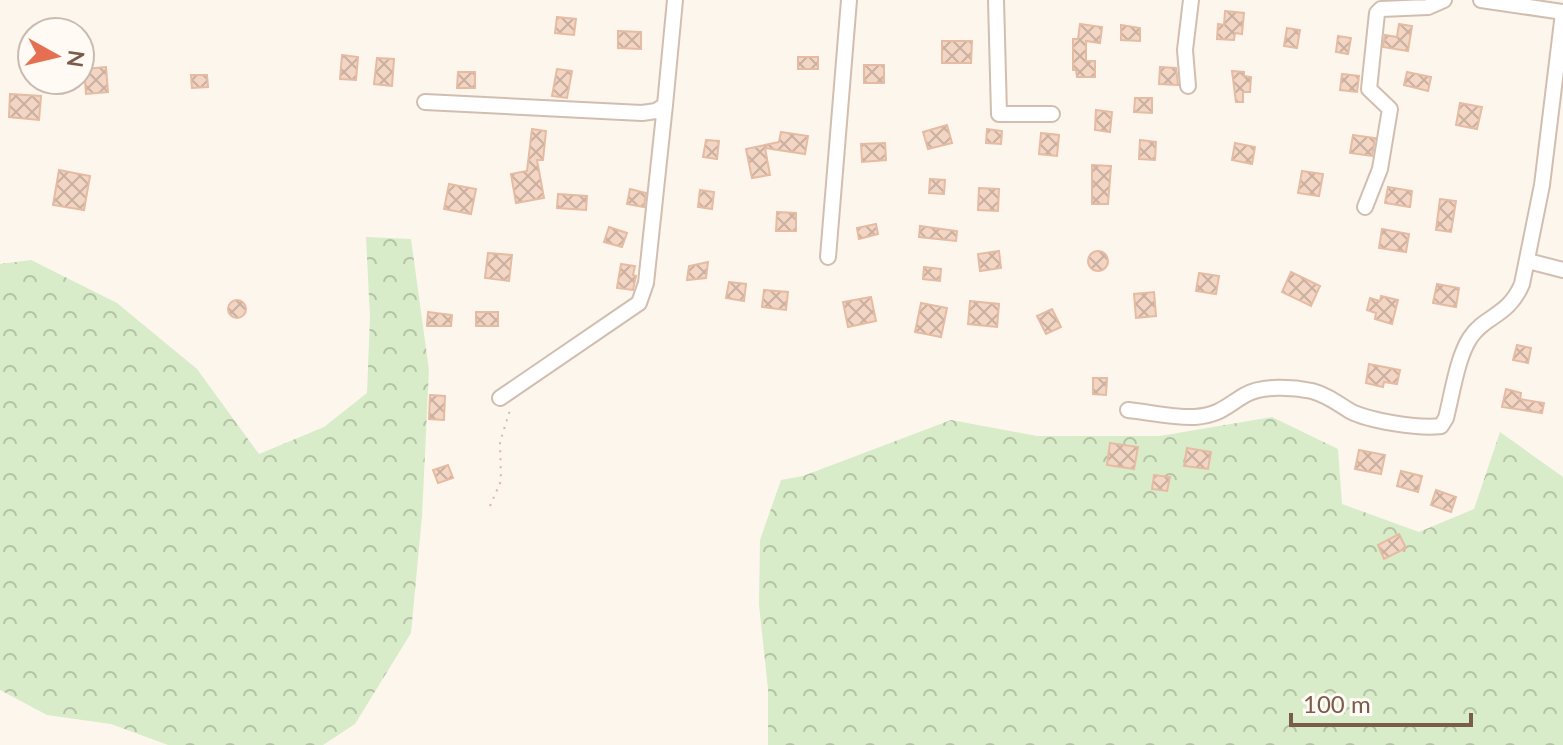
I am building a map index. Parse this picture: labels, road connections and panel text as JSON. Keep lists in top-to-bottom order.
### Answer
{
  "scale_bar": "100 m",
  "north": "right"
}
